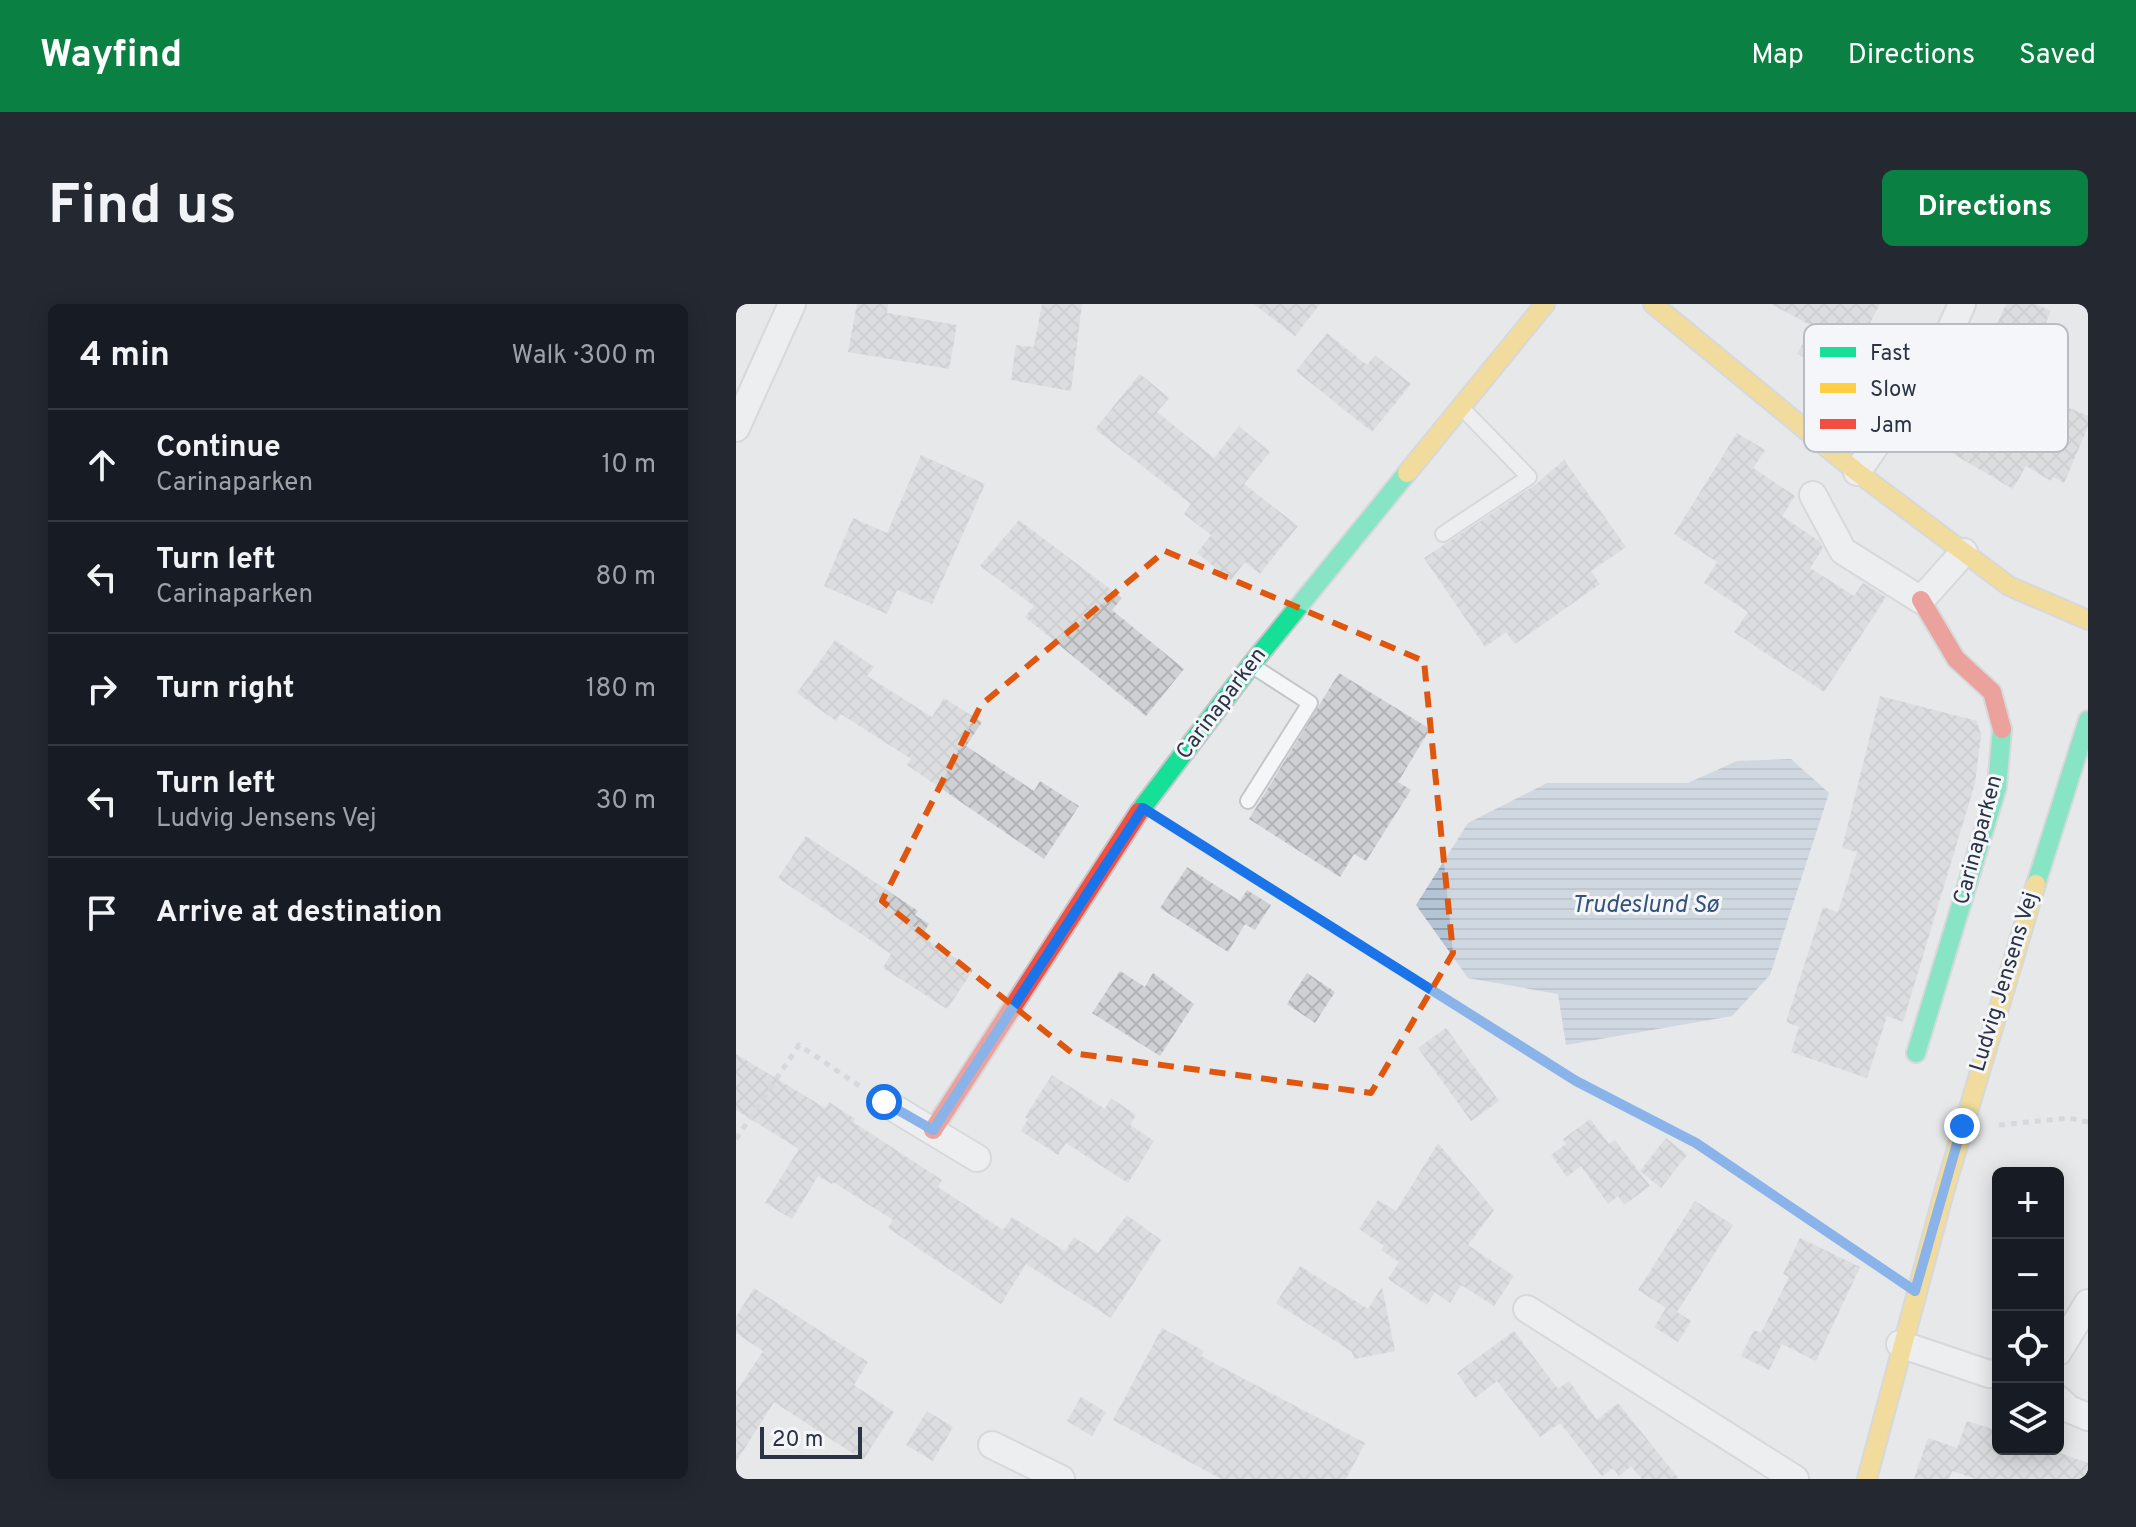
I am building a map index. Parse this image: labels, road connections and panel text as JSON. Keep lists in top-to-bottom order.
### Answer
{
  "streets": {
    "street": ["Carinaparken", "Ludvig Jensens Vej"]
  },
  "water": ["Trudeslund Sø"],
  "legend": ["Fast", "Slow", "Jam"],
  "scale_bar": "20 m",
  "page": {
    "header": "Wayfind",
    "nav": ["Map", "Directions", "Saved"],
    "buttons": "Directions",
    "title": "Find us",
    "heading": ["4 min", "Walk · 300 m"],
    "list": [
      ["Continue", "Carinaparken", "10 m"],
      ["Turn left", "Carinaparken", "80 m"],
      ["Turn right", "180 m"],
      ["Turn left", "Ludvig Jensens Vej", "30 m"],
      "Arrive at destination"
    ],
    "map_buttons": ["+", "−"],
    "scale": "20 m"
  }
}
